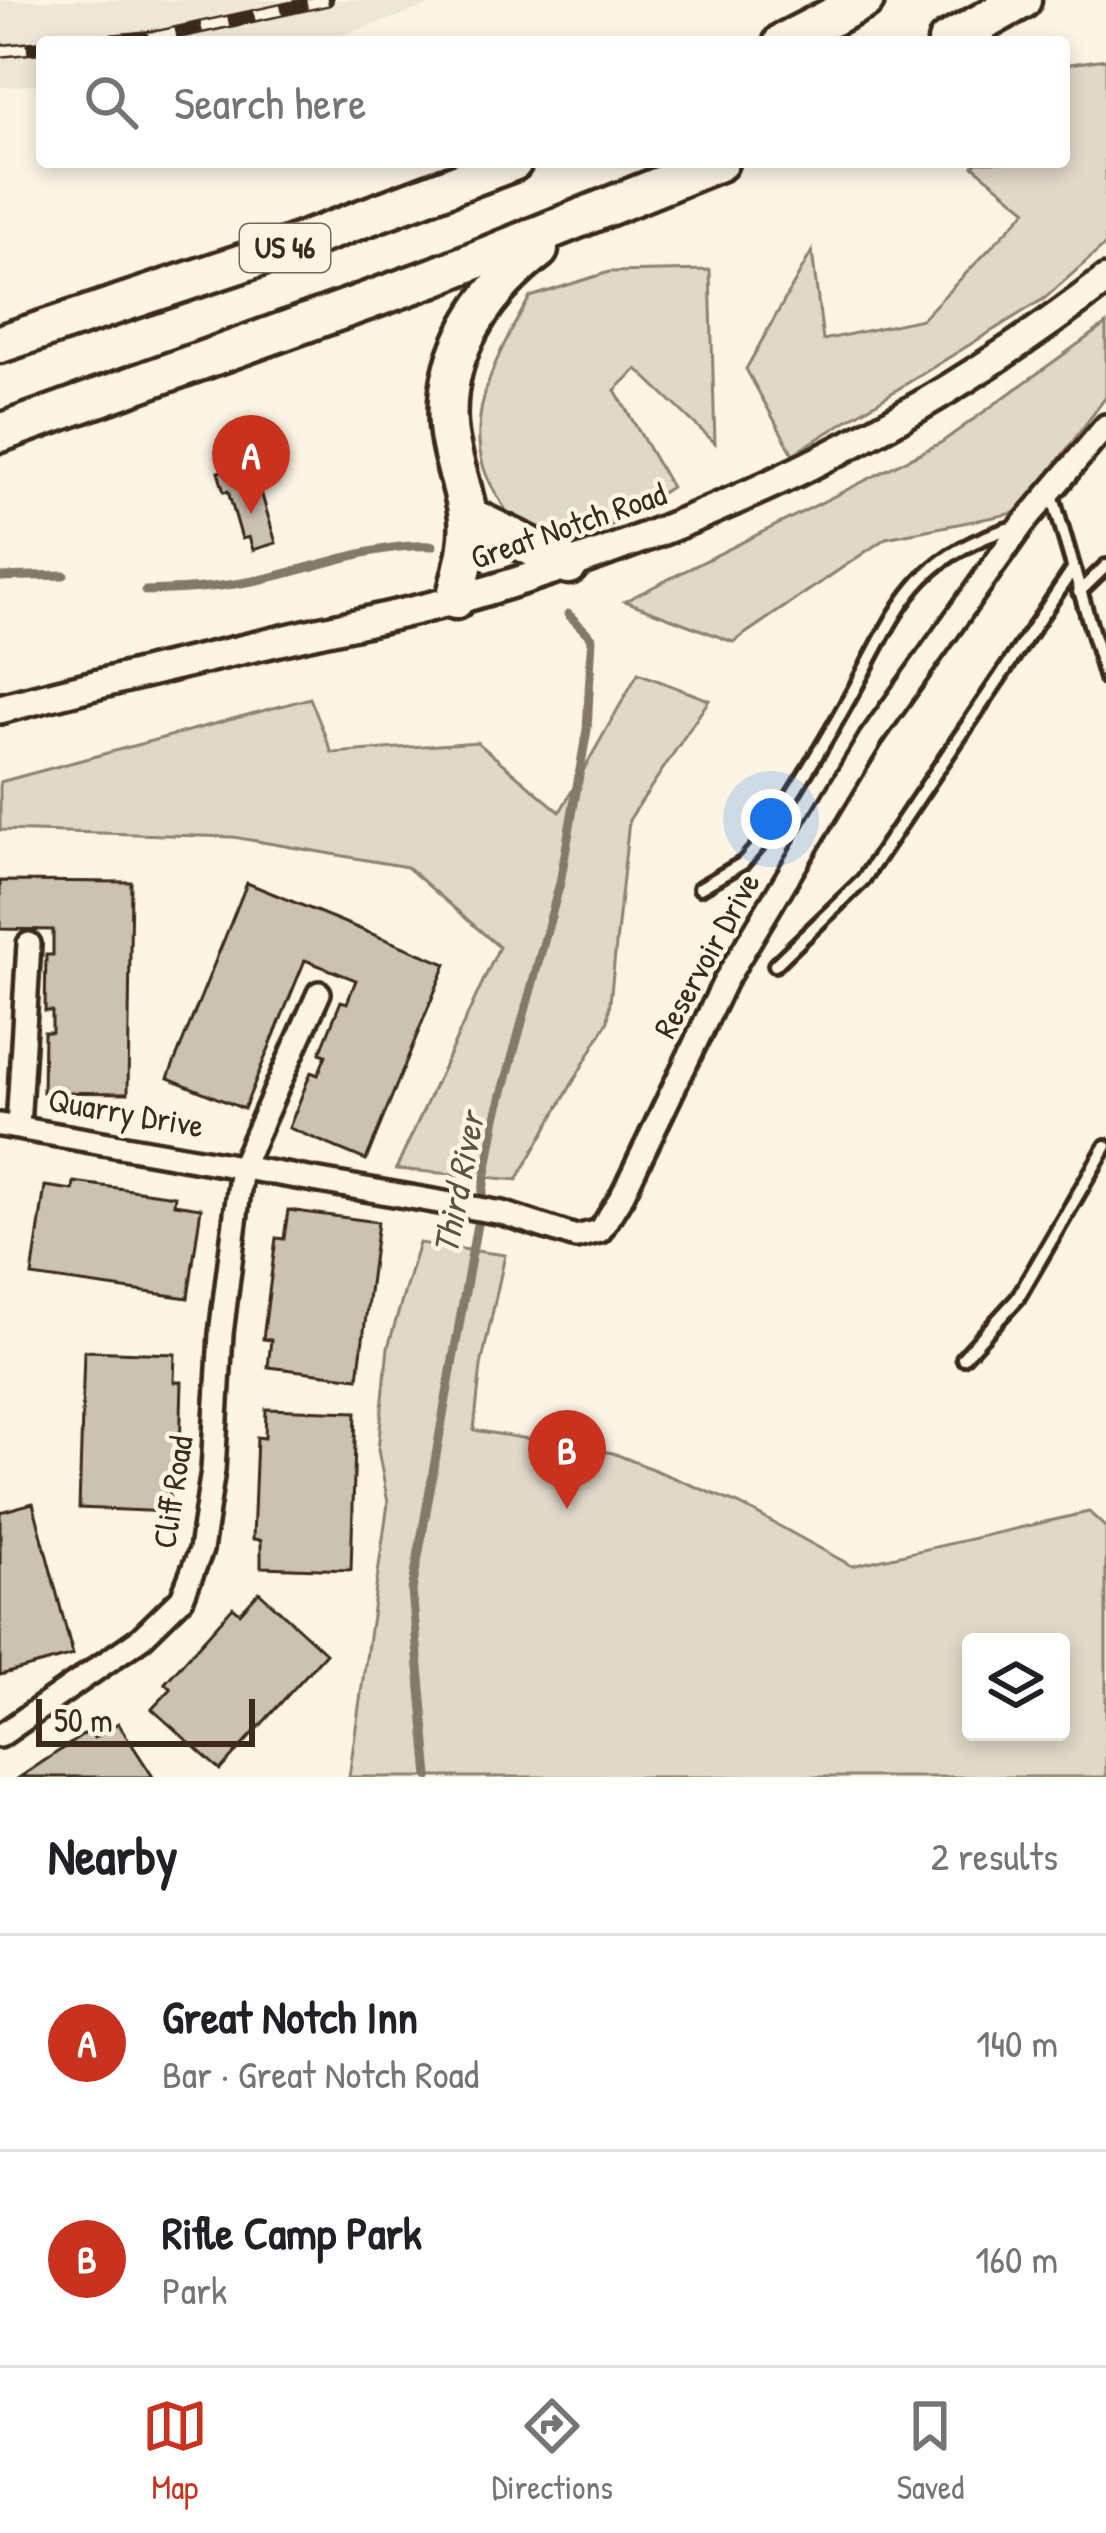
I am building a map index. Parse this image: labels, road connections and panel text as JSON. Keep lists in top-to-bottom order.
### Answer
{
  "streets": {
    "highway": ["US 46"],
    "street": [
      "Great Notch Road",
      "Reservoir Drive",
      "Quarry Drive",
      "Cliff Road"
    ]
  },
  "crossings": [
    ["Reservoir Drive", "Quarry Drive"],
    ["Reservoir Drive", "Cliff Road"],
    ["Quarry Drive", "Cliff Road"]
  ],
  "water": ["Third River"],
  "scale_bar": "50 m",
  "page": {
    "search": "Search here",
    "pins": ["A", "B"],
    "scale": "50 m",
    "heading": ["Nearby", "2 results"],
    "list": [
      {
        "mark": "A",
        "name": "Great Notch Inn",
        "note": "Bar · Great Notch Road",
        "value": "140 m"
      },
      {
        "mark": "B",
        "name": "Rifle Camp Park",
        "note": "Park",
        "value": "160 m"
      }
    ],
    "nav": ["Map", "Directions", "Saved"]
  }
}
